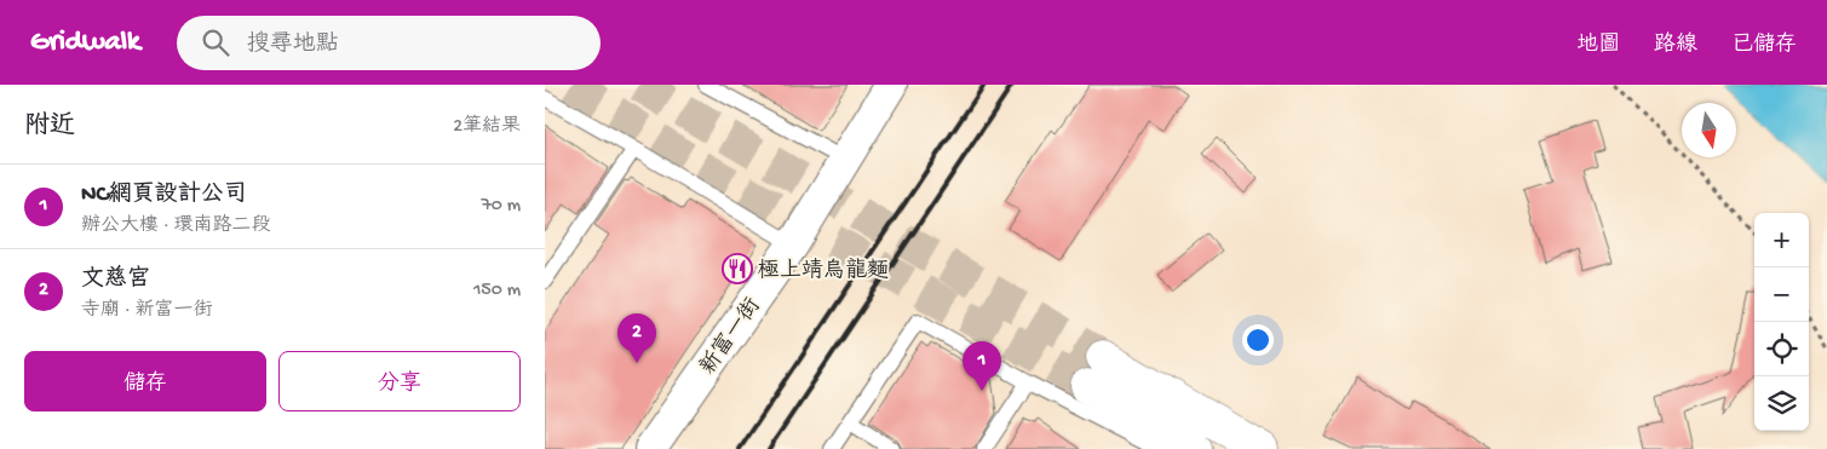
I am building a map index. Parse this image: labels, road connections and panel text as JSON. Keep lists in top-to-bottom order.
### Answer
{
  "streets": {
    "street": ["新富一街"]
  },
  "places": {
    "restaurant": ["極上靖烏龍麵"]
  },
  "north": "bottom",
  "page": {
    "header": "Gridwalk",
    "search": "搜尋地點",
    "nav": ["地圖", "路線", "已儲存"],
    "heading": ["附近", "2筆結果"],
    "list": [
      {
        "mark": "1",
        "name": "NC網頁設計公司",
        "note": "辦公大樓 · 環南路二段",
        "value": "70 m"
      },
      {
        "mark": "2",
        "name": "文慈宮",
        "note": "寺廟 · 新富一街",
        "value": "150 m"
      }
    ],
    "map_buttons": ["+", "−"],
    "pins": ["2", "1"],
    "buttons": ["儲存", "分享"]
  }
}
